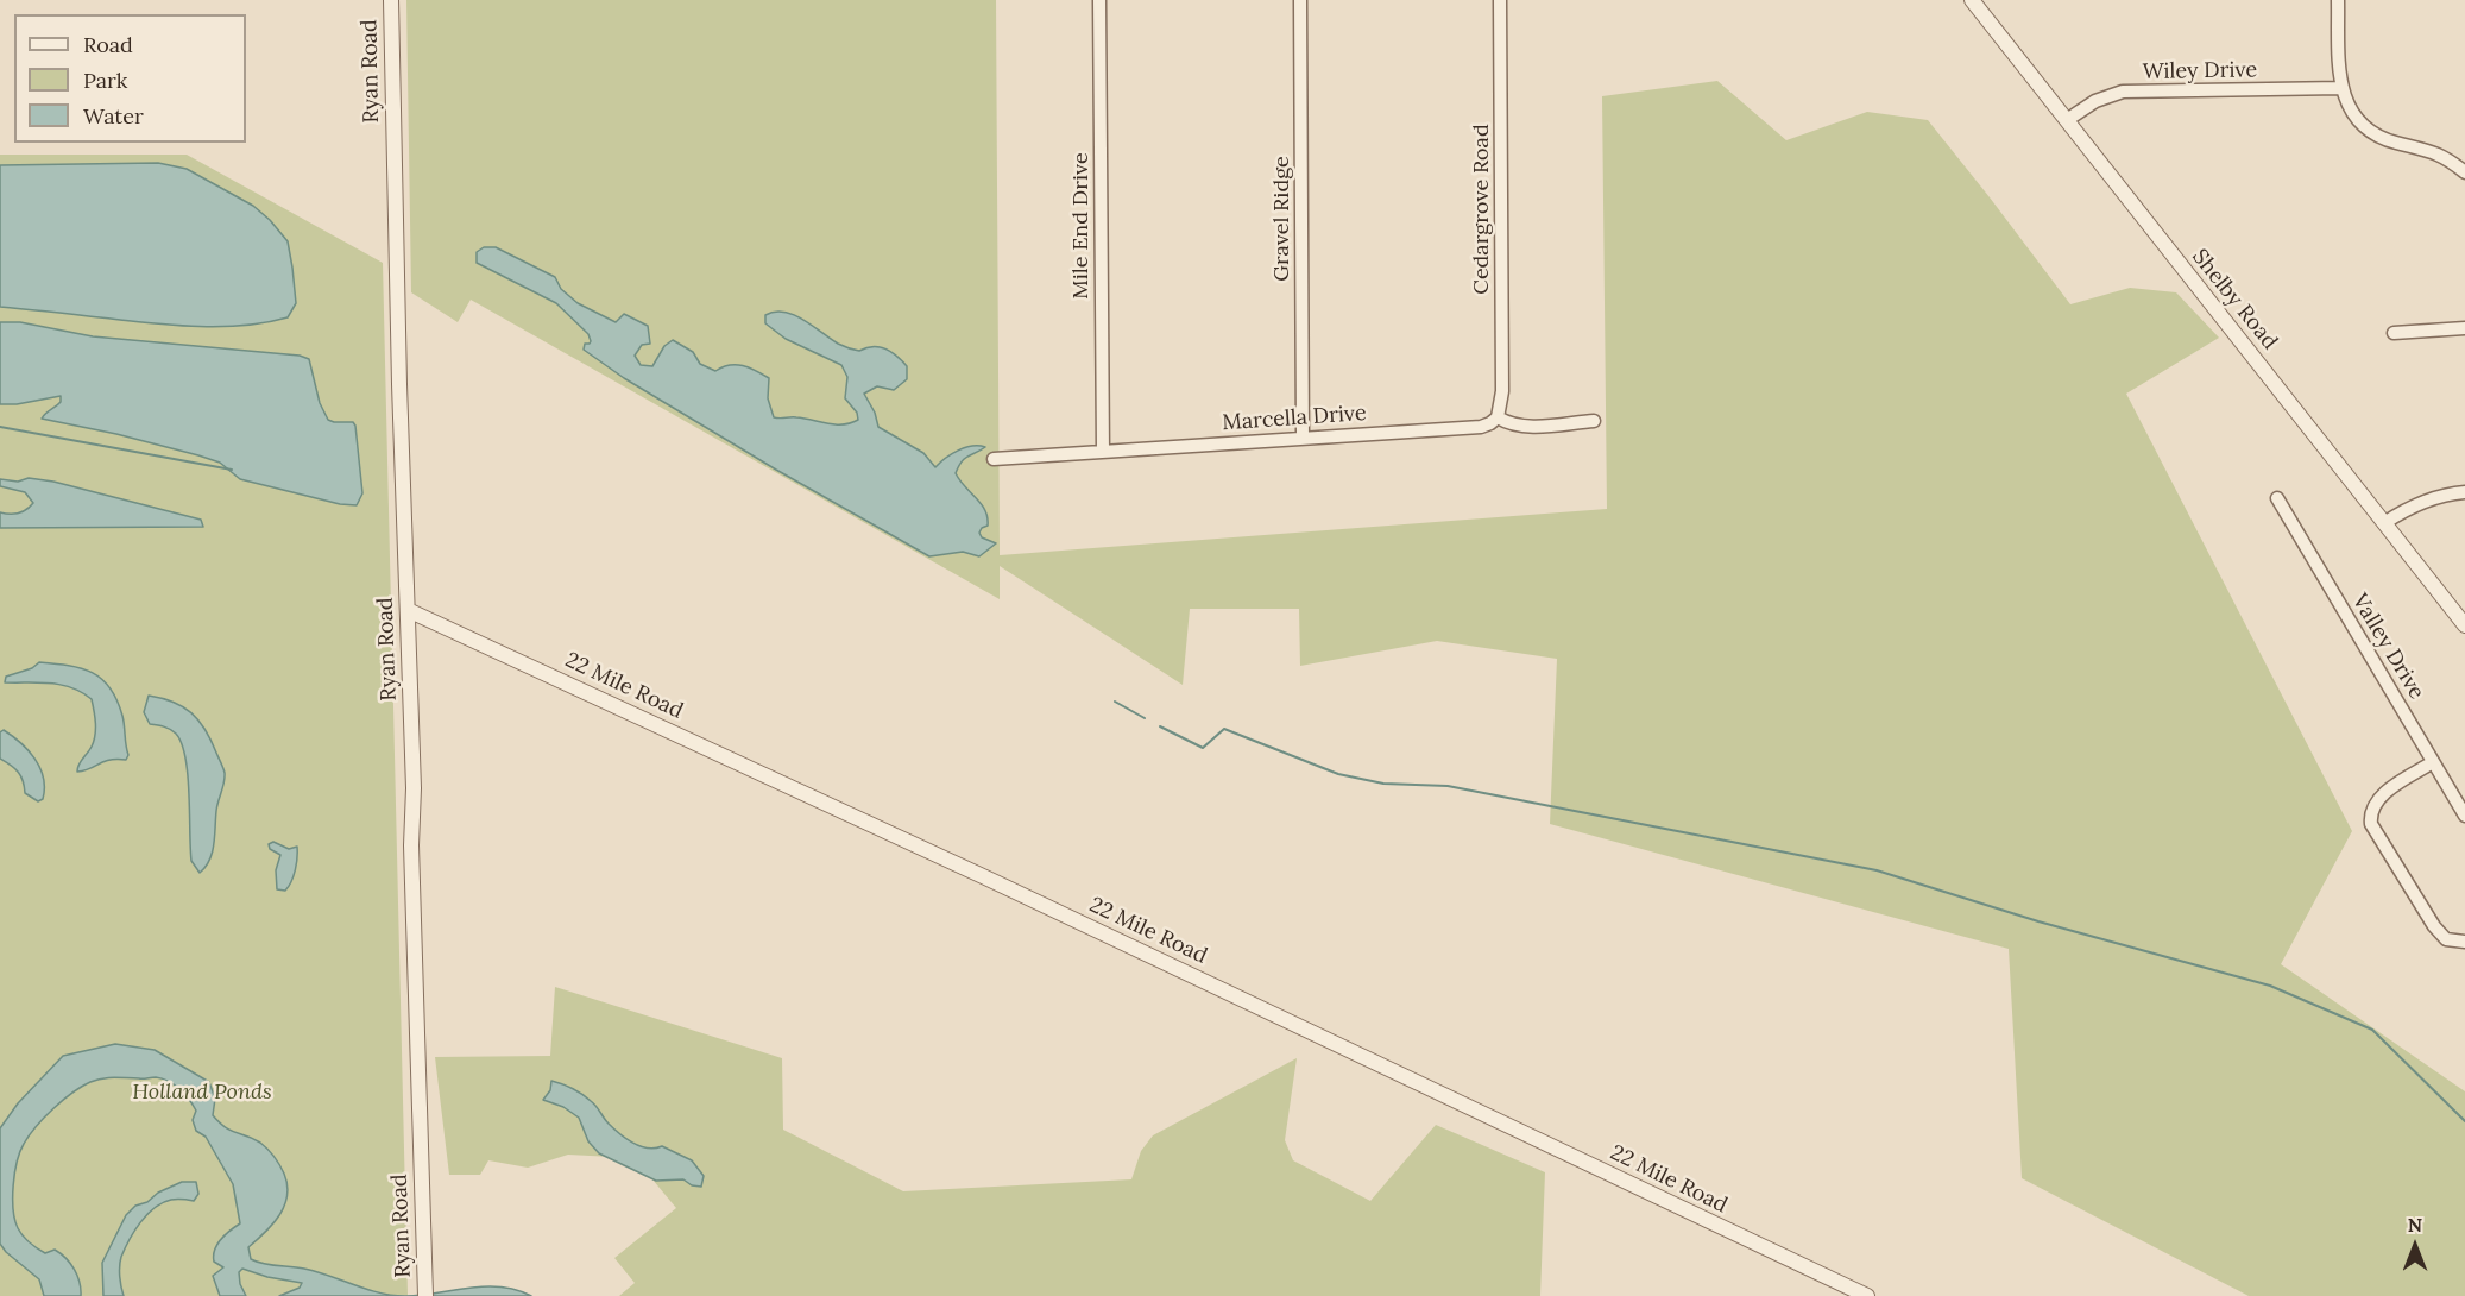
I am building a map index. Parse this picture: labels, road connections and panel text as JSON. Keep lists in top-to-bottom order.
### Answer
{
  "streets": {
    "street": [
      "Ryan Road",
      "Wiley Drive",
      "Cedargrove Road",
      "Gravel Ridge",
      "Mile End Drive",
      "Shelby Road",
      "Marcella Drive",
      "Valley Drive",
      "22 Mile Road"
    ]
  },
  "crossings": [
    ["Ryan Road", "22 Mile Road"],
    ["Wiley Drive", "Shelby Road"],
    ["Cedargrove Road", "Marcella Drive"],
    ["Gravel Ridge", "Marcella Drive"],
    ["Mile End Drive", "Marcella Drive"]
  ],
  "parks": ["Holland Ponds"],
  "legend": ["Road", "Park", "Water"],
  "north": "top"
}
